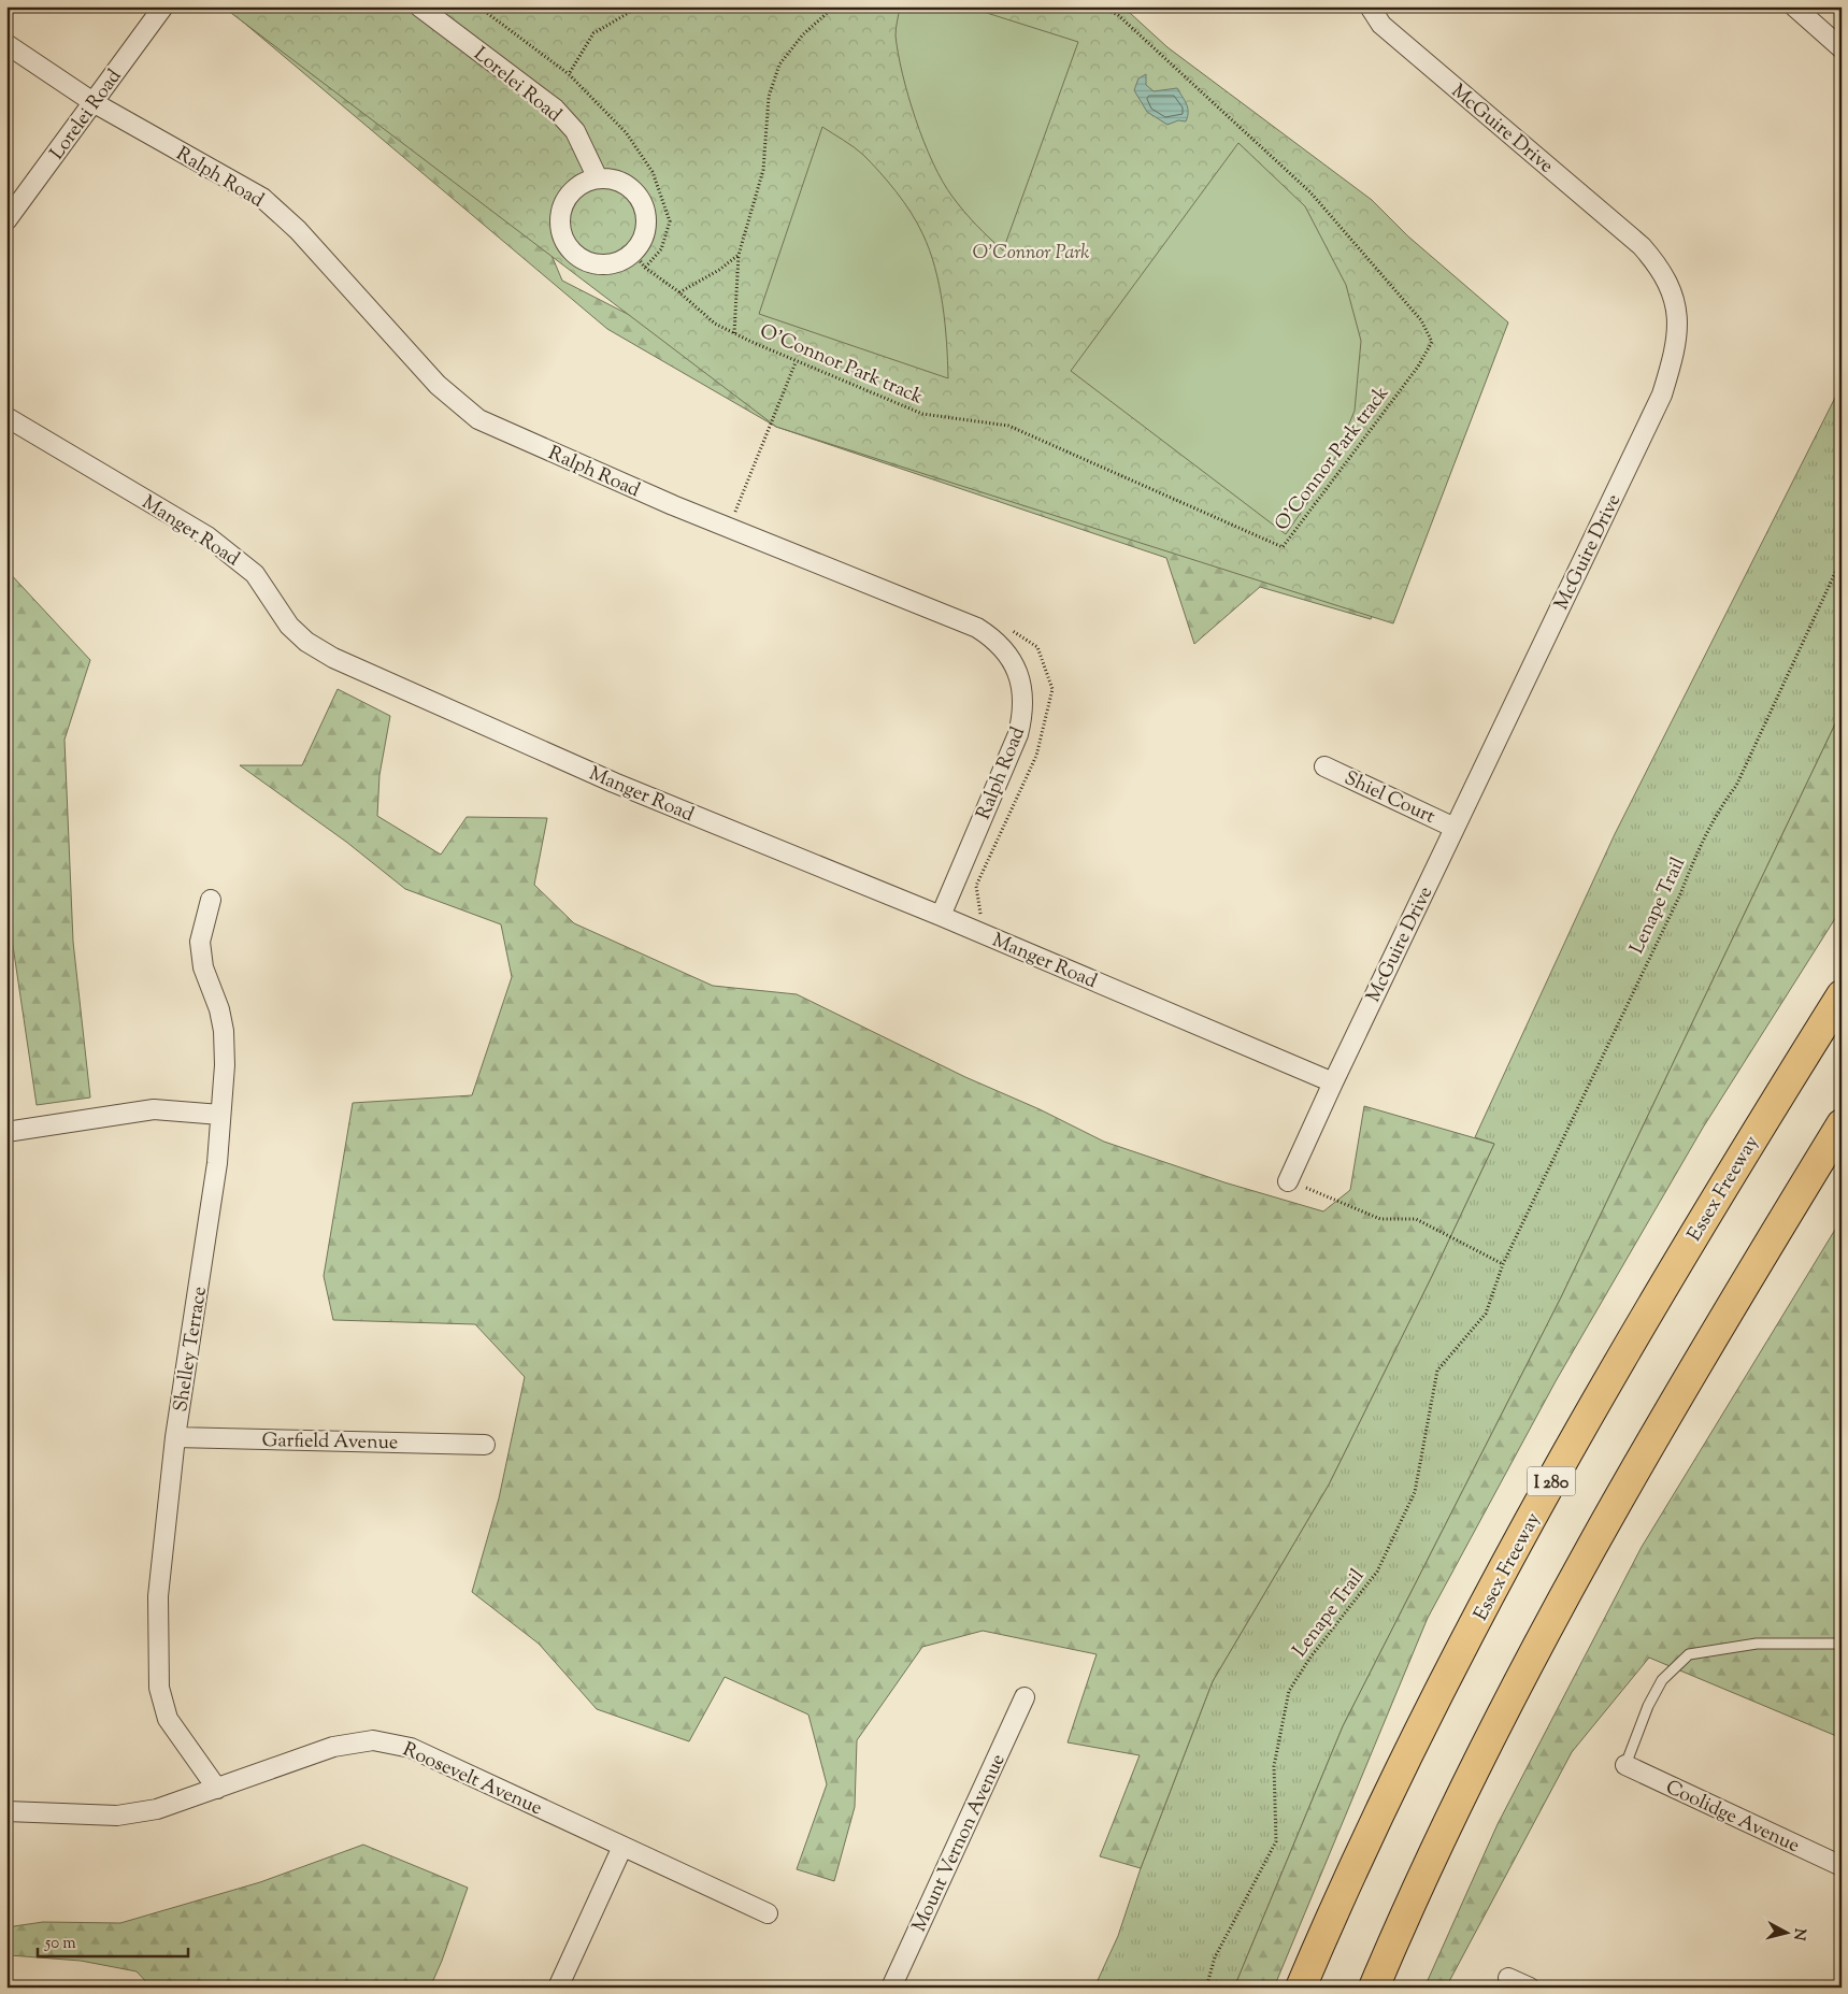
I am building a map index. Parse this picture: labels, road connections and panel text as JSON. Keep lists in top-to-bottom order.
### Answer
{
  "streets": {
    "highway": ["Essex Freeway", "I 280"],
    "street": [
      "Lorelei Road",
      "McGuire Drive",
      "Ralph Road",
      "Manger Road",
      "Shiel Court",
      "Shelley Terrace",
      "Garfield Avenue",
      "Roosevelt Avenue",
      "Coolidge Avenue",
      "Mount Vernon Avenue"
    ],
    "path": ["O'Connor Park track", "Lenape Trail"]
  },
  "crossings": [
    ["Lorelei Road", "Ralph Road"],
    ["Lorelei Road", "O'Connor Park track"],
    ["McGuire Drive", "Manger Road"],
    ["McGuire Drive", "Shiel Court"],
    ["Ralph Road", "Manger Road"],
    ["Shelley Terrace", "Garfield Avenue"],
    ["Shelley Terrace", "Roosevelt Avenue"]
  ],
  "parks": ["O'Connor Park"],
  "scale_bar": "50 m",
  "north": "right"
}
